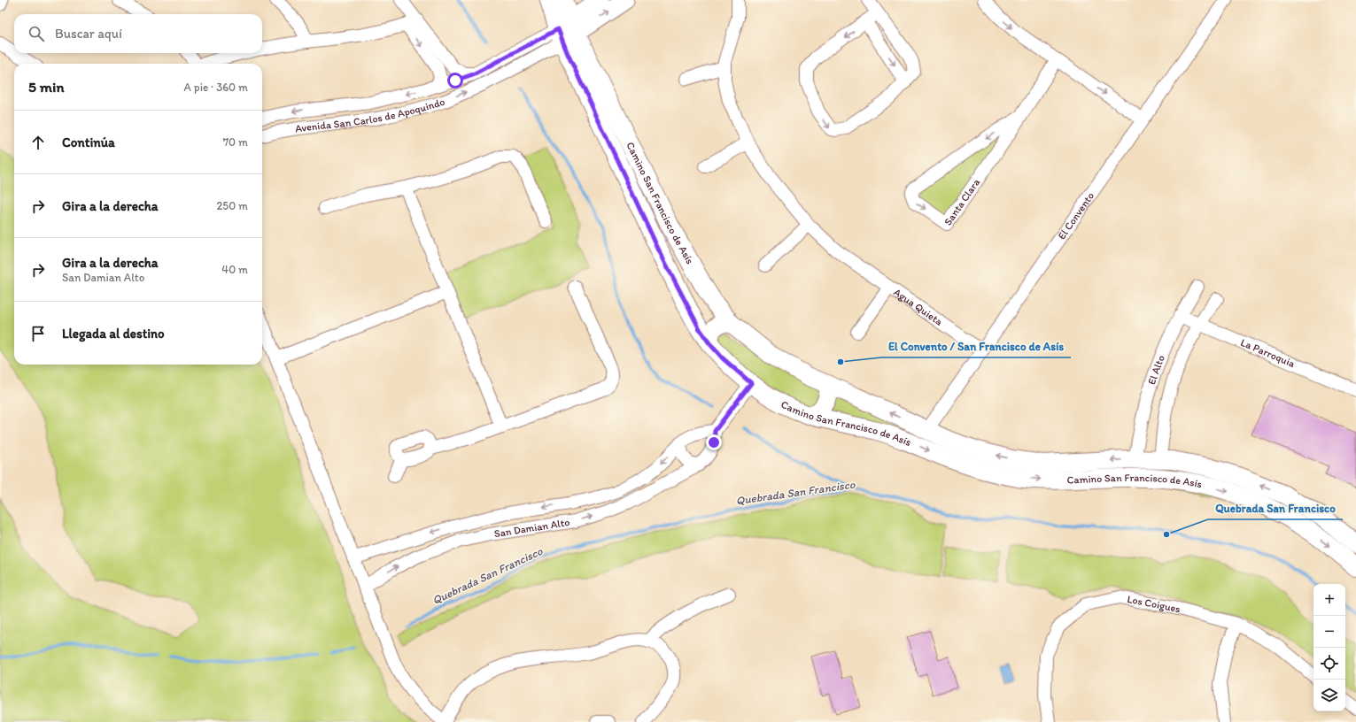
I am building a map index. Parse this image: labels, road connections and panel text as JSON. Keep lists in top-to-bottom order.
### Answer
{
  "streets": {
    "main road": ["Avenida San Carlos de Apoquindo", "Camino San Francisco de Asís"],
    "street": [
      "Santa Clara",
      "El Convento",
      "Agua Quieta",
      "La Parroquia",
      "El Alto",
      "San Damian Alto",
      "Los Coigues"
    ]
  },
  "crossings": [
    ["Avenida San Carlos de Apoquindo", "Camino San Francisco de Asís"],
    ["Camino San Francisco de Asís", "El Convento"],
    ["Camino San Francisco de Asís", "El Alto"],
    ["Camino San Francisco de Asís", "San Damian Alto"],
    ["El Convento", "Agua Quieta"],
    ["La Parroquia", "El Alto"]
  ],
  "water": ["Quebrada San Francisco"],
  "places": ["El Convento / San Francisco de Asís", "Quebrada San Francisco"],
  "page": {
    "search": "Buscar aquí",
    "heading": ["5 min", "A pie · 360 m"],
    "list": [
      ["Continúa", "70 m"],
      ["Gira a la derecha", "250 m"],
      ["Gira a la derecha", "San Damian Alto", "40 m"],
      "Llegada al destino"
    ],
    "map_buttons": ["+", "−"]
  }
}
